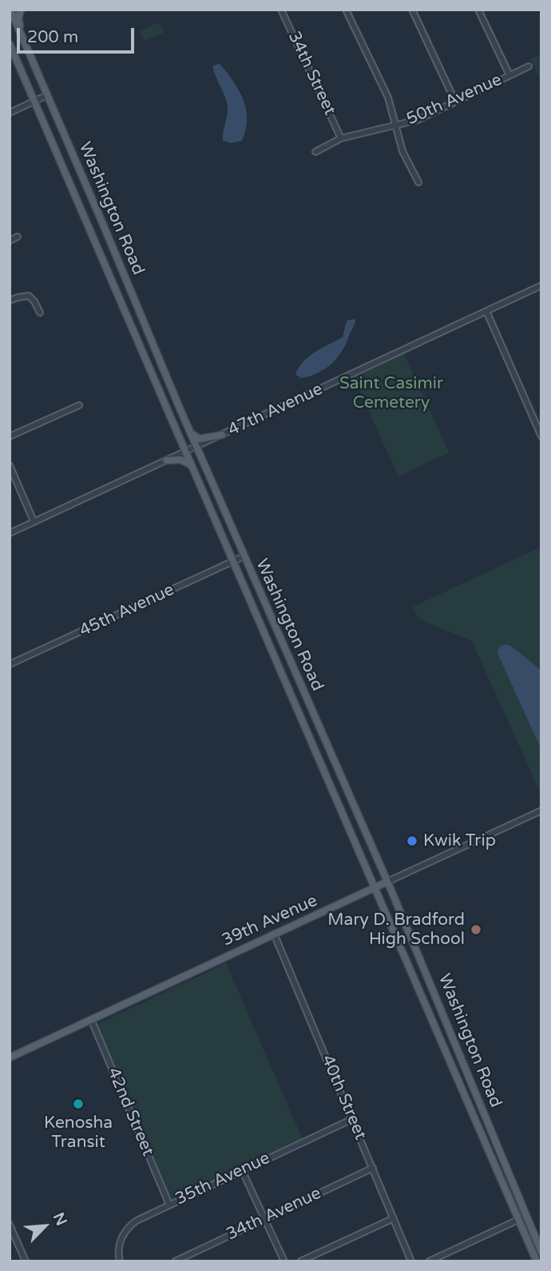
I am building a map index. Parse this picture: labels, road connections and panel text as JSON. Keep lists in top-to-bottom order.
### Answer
{
  "streets": {
    "main road": ["Washington Road", "39th Avenue"],
    "street": [
      "34th Street",
      "50th Avenue",
      "47th Avenue",
      "45th Avenue",
      "40th Street",
      "42nd Street",
      "35th Avenue",
      "34th Avenue"
    ]
  },
  "crossings": [
    ["34th Street", "50th Avenue"],
    ["Washington Road", "47th Avenue"],
    ["Washington Road", "45th Avenue"],
    ["Washington Road", "39th Avenue"],
    ["39th Avenue", "40th Street"],
    ["39th Avenue", "42nd Street"],
    ["40th Street", "35th Avenue"],
    ["40th Street", "34th Avenue"],
    ["42nd Street", "35th Avenue"]
  ],
  "parks": ["Saint Casimir Cemetery"],
  "places": ["Kwik Trip", "Mary D. Bradford High School", "Kenosha Transit"],
  "scale_bar": "200 m",
  "north": "top right"
}
